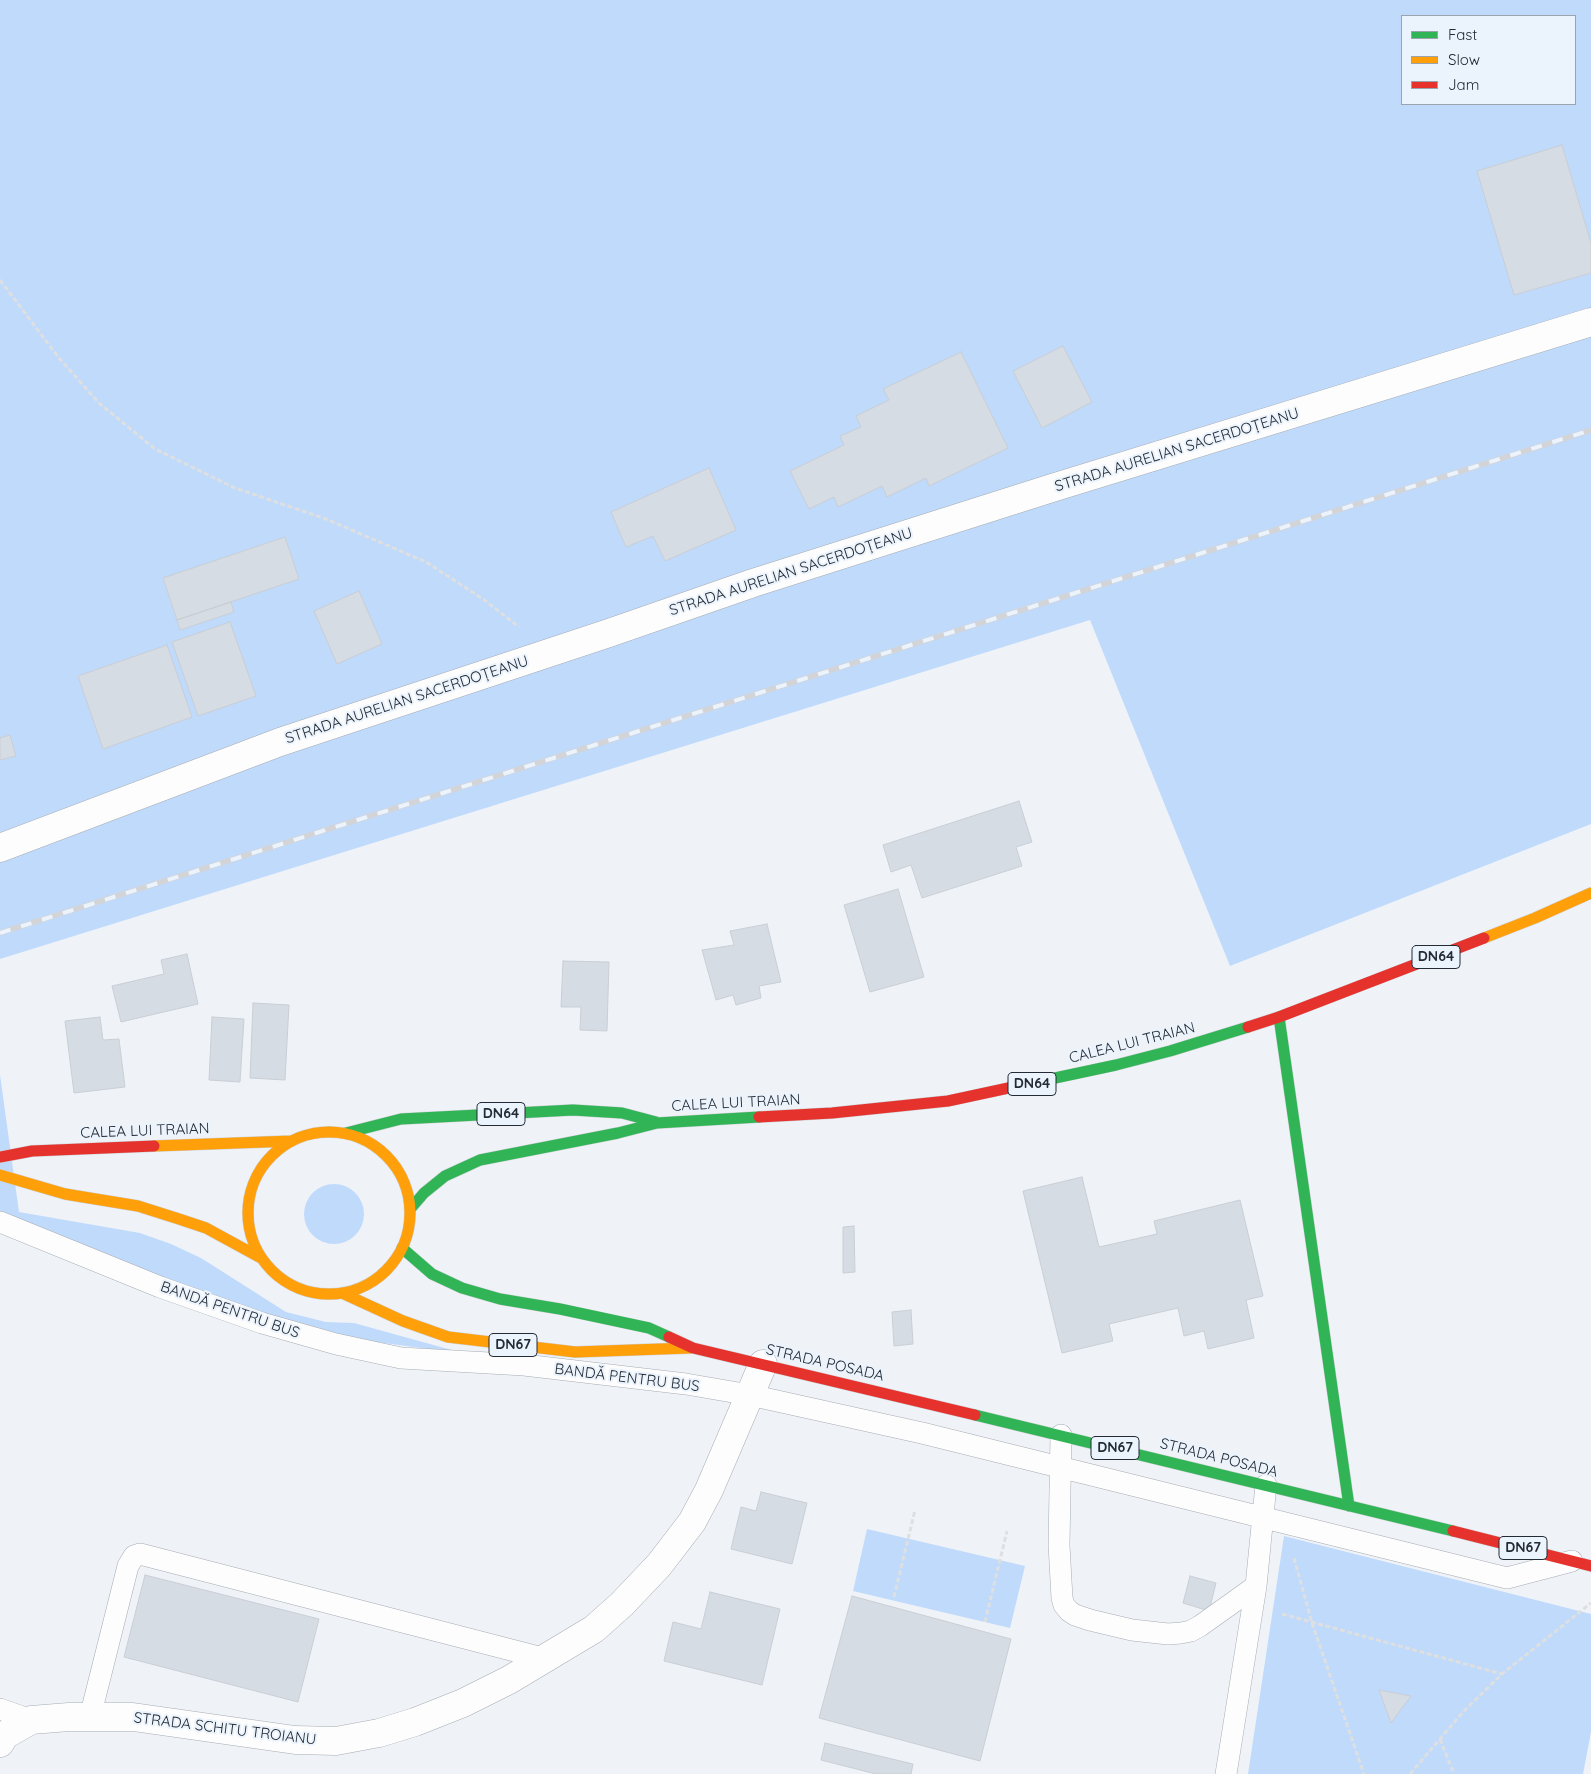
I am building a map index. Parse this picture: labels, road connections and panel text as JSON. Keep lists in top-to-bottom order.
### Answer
{
  "streets": {
    "main road": [
      "DN64",
      "CALEA LUI TRAIAN",
      "DN67",
      "STRADA POSADA"
    ],
    "street": ["STRADA AURELIAN SACERDOȚEANU", "STRADA SCHITU TROIANU"],
    "lane": ["BANDĂ PENTRU BUS"]
  },
  "crossings": [
    ["CALEA LUI TRAIAN", "STRADA POSADA"],
    ["BANDĂ PENTRU BUS", "STRADA POSADA"],
    ["BANDĂ PENTRU BUS", "STRADA SCHITU TROIANU"],
    ["STRADA POSADA", "STRADA SCHITU TROIANU"]
  ],
  "legend": ["Fast", "Slow", "Jam"]
}
